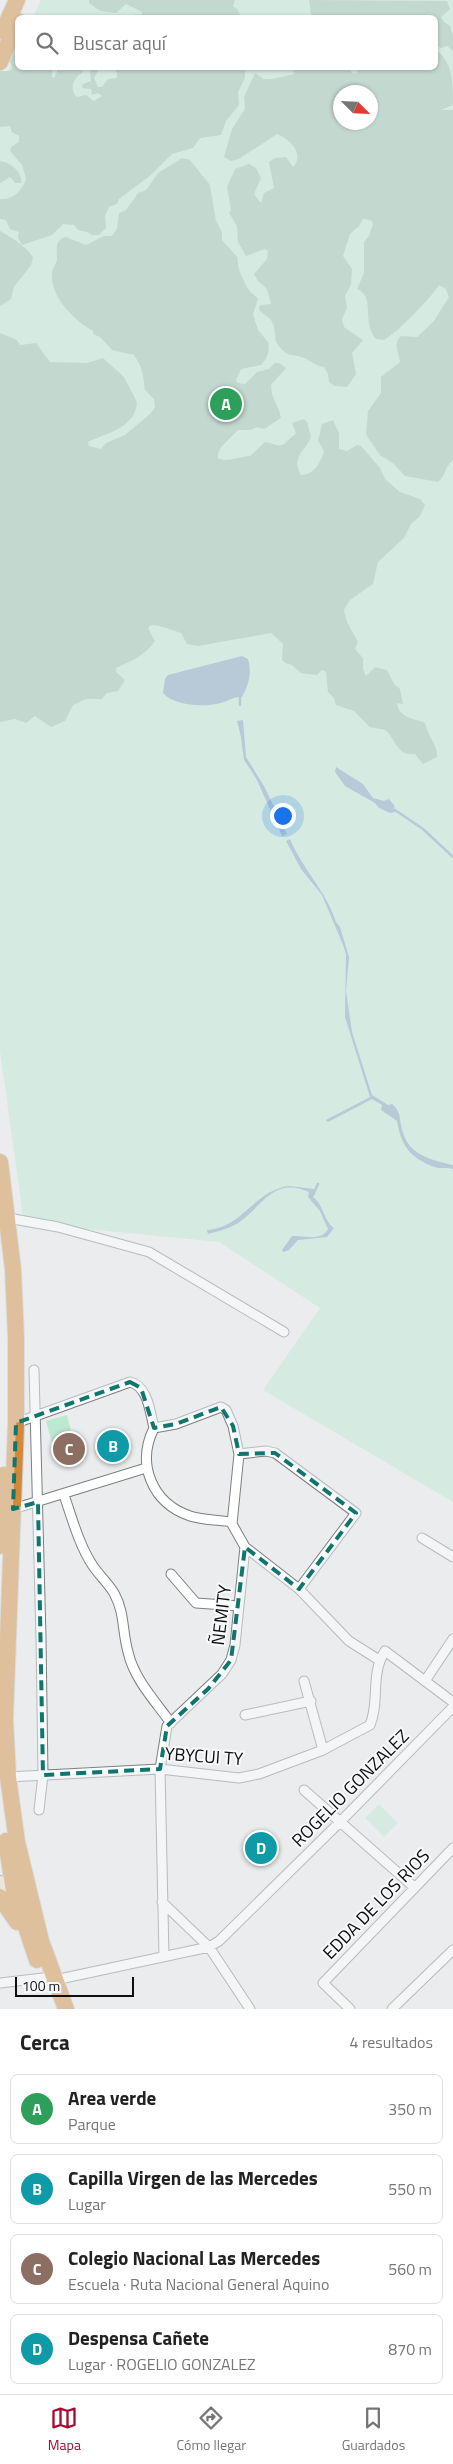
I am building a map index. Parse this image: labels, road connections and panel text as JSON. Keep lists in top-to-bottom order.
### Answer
{
  "streets": {
    "street": [
      "ÑEMITY",
      "YBYCUI TY",
      "ROGELIO GONZALEZ",
      "EDDA DE LOS RIOS"
    ]
  },
  "scale_bar": "100 m",
  "north": "bottom right",
  "page": {
    "search": "Buscar aquí",
    "pins": [
      "A",
      "B",
      "C",
      "D"
    ],
    "scale": "100 m",
    "heading": ["Cerca", "4 resultados"],
    "list": [
      {
        "mark": "A",
        "name": "Area verde",
        "note": "Parque",
        "value": "350 m"
      },
      {
        "mark": "B",
        "name": "Capilla Virgen de las Mercedes",
        "note": "Lugar",
        "value": "550 m"
      },
      {
        "mark": "C",
        "name": "Colegio Nacional Las Mercedes",
        "note": "Escuela · Ruta Nacional General Aquino",
        "value": "560 m"
      },
      {
        "mark": "D",
        "name": "Despensa Cañete",
        "note": "Lugar · ROGELIO GONZALEZ",
        "value": "870 m"
      }
    ],
    "nav": ["Mapa", "Cómo llegar", "Guardados"]
  }
}
